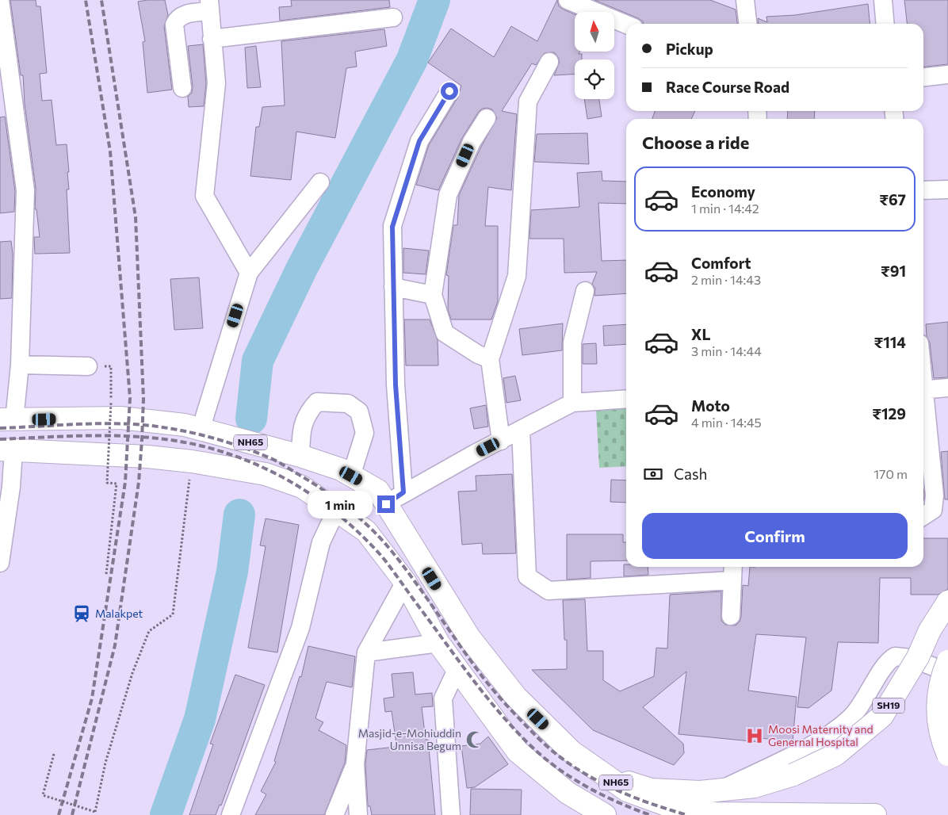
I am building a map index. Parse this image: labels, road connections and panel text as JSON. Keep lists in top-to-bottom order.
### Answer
{
  "streets": {
    "main road": ["NH65", "SH19"]
  },
  "crossings": [
    ["NH65", "SH19"]
  ],
  "places": {
    "station": ["Malakpet"],
    "hospital": ["Moosi Maternity and Genernal Hospital"],
    "mosque": ["Masjid-e-Mohiuddin Unnisa Begum"]
  },
  "north": "top",
  "page": {
    "banner": ["Pickup", "Race Course Road"],
    "heading": "Choose a ride",
    "list": [
      {
        "name": "Economy",
        "note": "1 min · 14:42",
        "value": "₹67"
      },
      {
        "name": "Comfort",
        "note": "2 min · 14:43",
        "value": "₹91"
      },
      {
        "name": "XL",
        "note": "3 min · 14:44",
        "value": "₹114"
      },
      {
        "name": "Moto",
        "note": "4 min · 14:45",
        "value": "₹129"
      }
    ],
    "pay": ["Cash", "170 m"],
    "bubble": "1 min",
    "buttons": "Confirm"
  }
}
